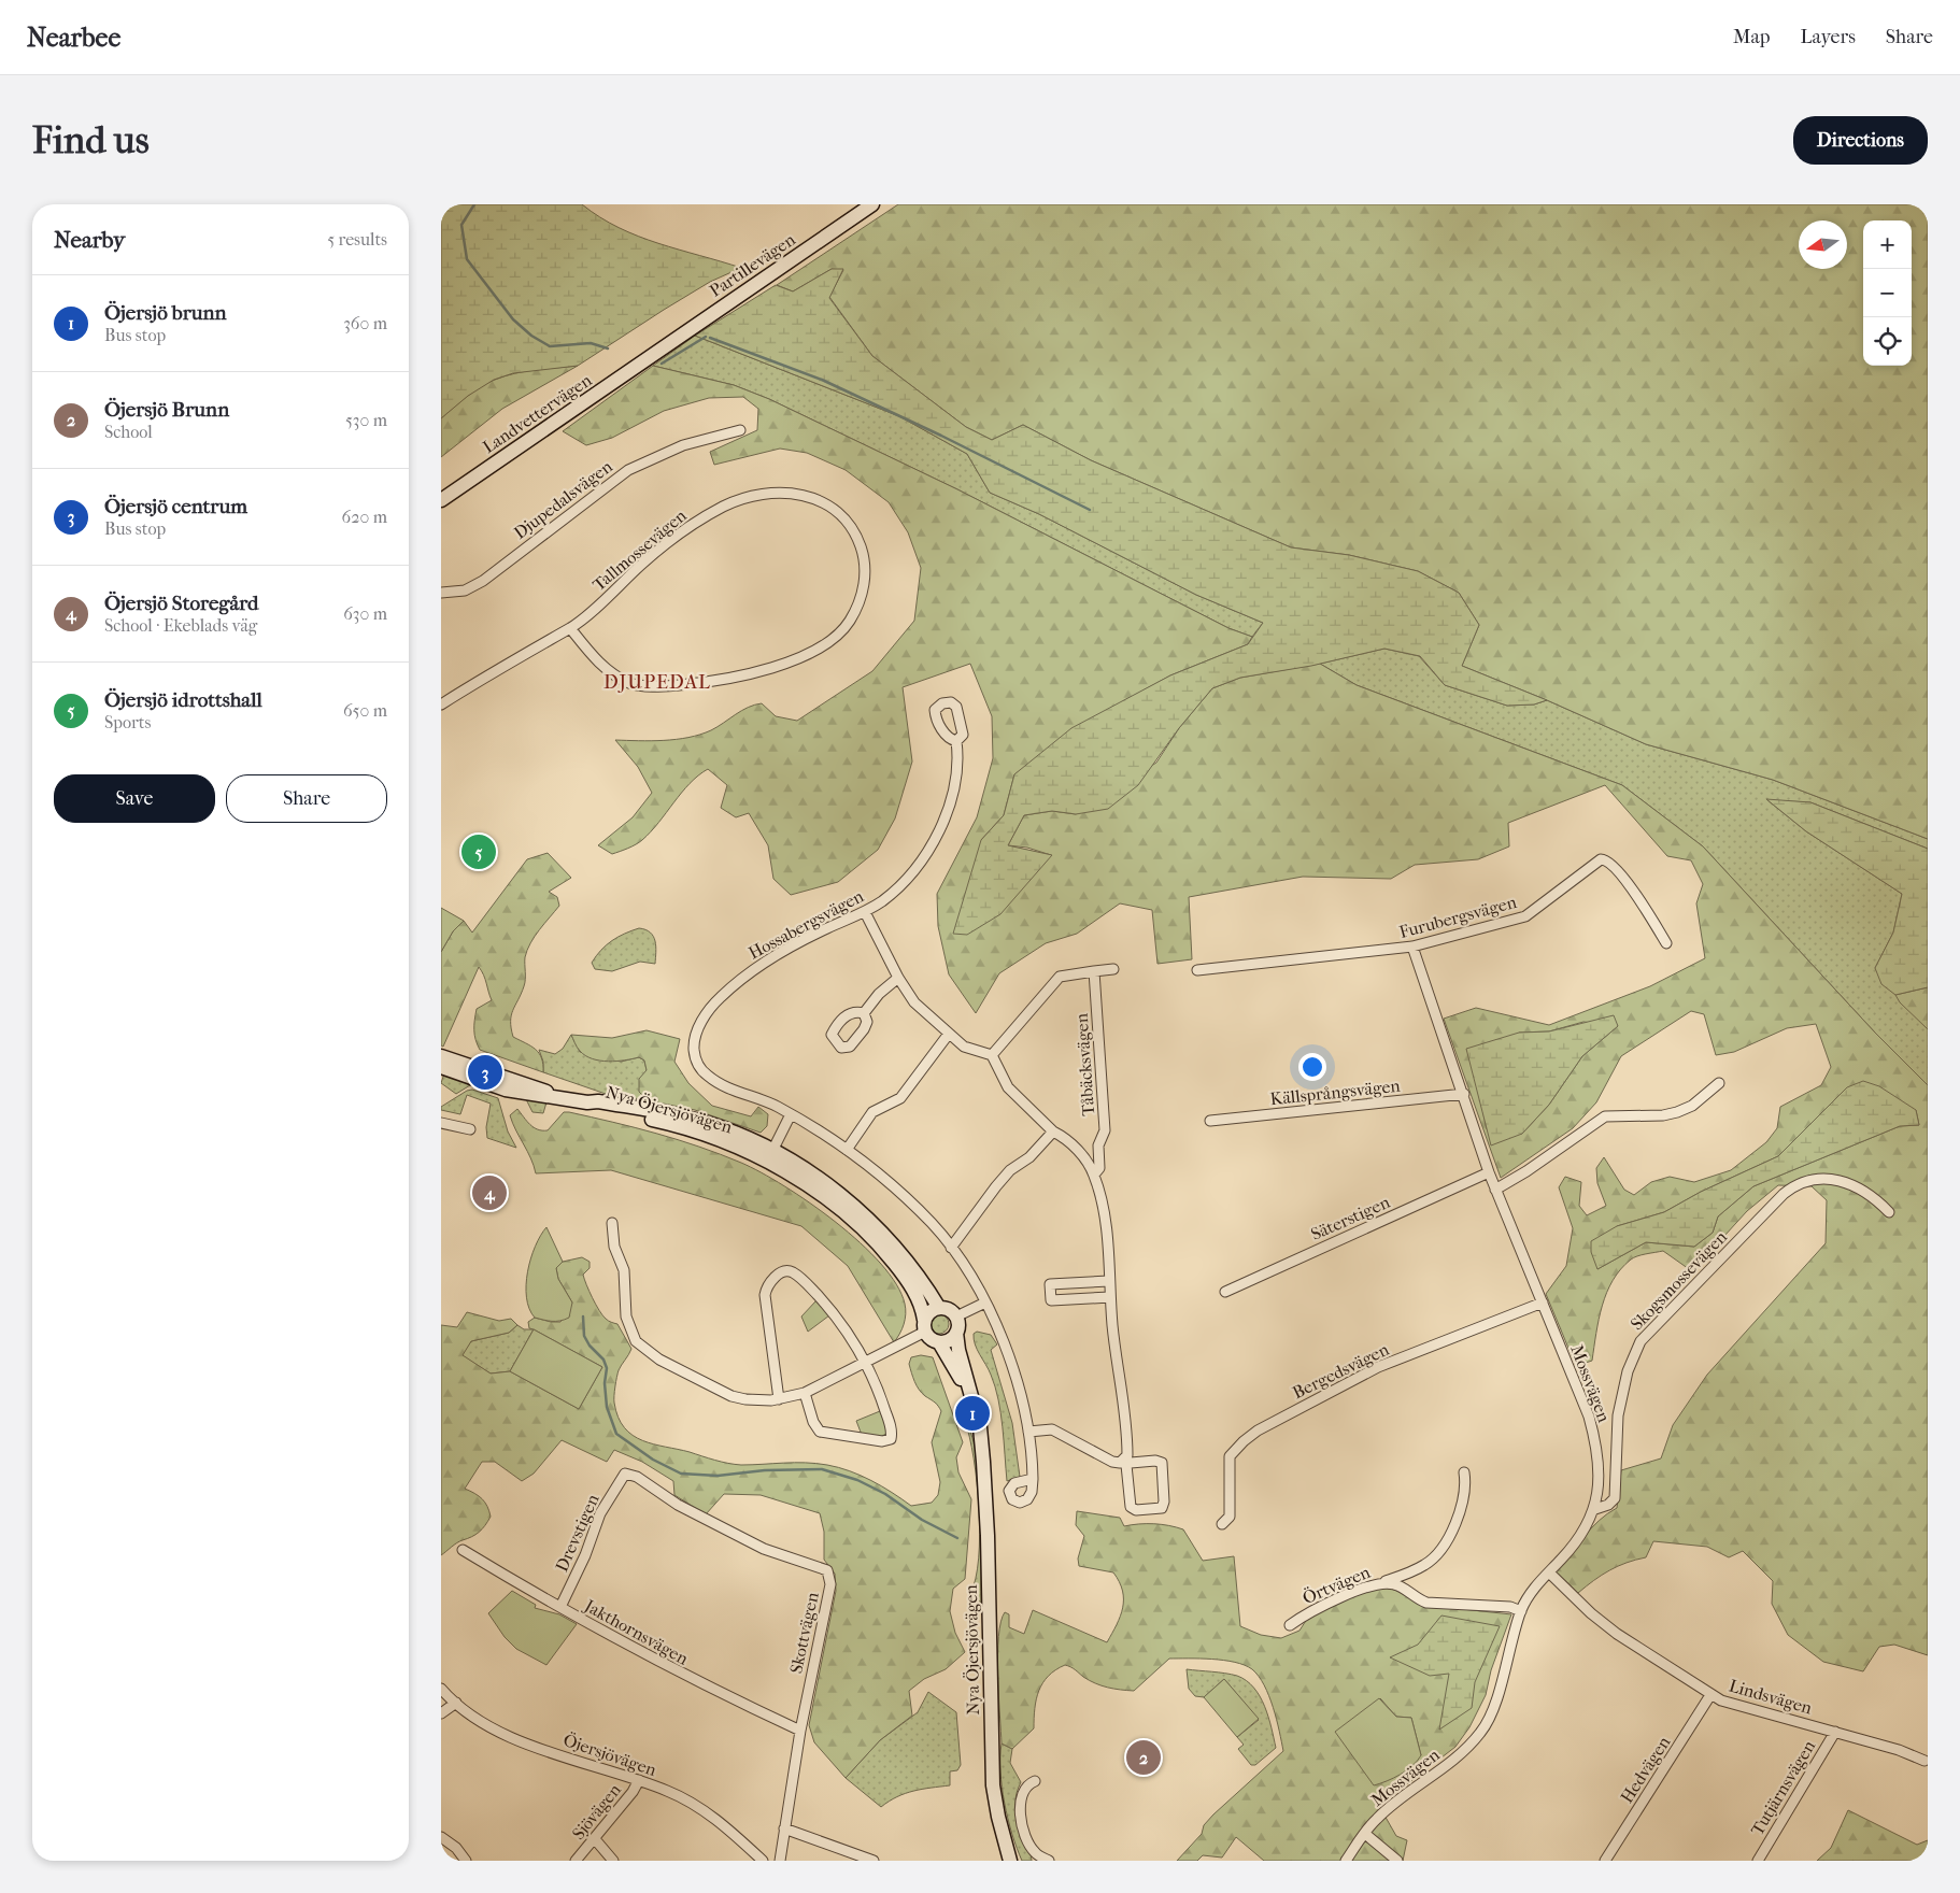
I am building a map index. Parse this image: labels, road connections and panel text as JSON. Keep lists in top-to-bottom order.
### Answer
{
  "streets": {
    "street": [
      "Partillevägen",
      "Landvettervägen",
      "Djupedalsvägen",
      "Tallmossevägen",
      "Furubergsvägen",
      "Hossabergsvägen",
      "Tåbäcksvägen",
      "Källsprångsvägen",
      "Nya Öjersjövägen",
      "Säterstigen",
      "Skogsmossevägen",
      "Bergedsvägen",
      "Mossvägen",
      "Drevstigen",
      "Örtvägen",
      "Jakthornsvägen",
      "Skottvägen",
      "Lindsvägen",
      "Öjersjövägen",
      "Hedvägen",
      "Tutjärnsvägen",
      "Sjövägen"
    ]
  },
  "crossings": [
    ["Partillevägen", "Landvettervägen"],
    ["Furubergsvägen", "Mossvägen"],
    ["Hossabergsvägen", "Tåbäcksvägen"],
    ["Källsprångsvägen", "Mossvägen"],
    ["Säterstigen", "Mossvägen"],
    ["Skogsmossevägen", "Mossvägen"],
    ["Bergedsvägen", "Mossvägen"],
    ["Mossvägen", "Örtvägen"],
    ["Mossvägen", "Lindsvägen"],
    ["Drevstigen", "Jakthornsvägen"],
    ["Drevstigen", "Skottvägen"],
    ["Jakthornsvägen", "Skottvägen"],
    ["Lindsvägen", "Hedvägen"],
    ["Lindsvägen", "Tutjärnsvägen"],
    ["Öjersjövägen", "Sjövägen"]
  ],
  "districts": ["DJUPEDAL"],
  "north": "left",
  "page": {
    "header": "Nearbee",
    "nav": ["Map", "Layers", "Share"],
    "buttons": [
      "Directions",
      ["Save", "Share"]
    ],
    "title": "Find us",
    "heading": ["Nearby", "5 results"],
    "map_buttons": ["+", "−"],
    "list": [
      {
        "mark": "1",
        "name": "Öjersjö brunn",
        "note": "Bus stop",
        "value": "360 m"
      },
      {
        "mark": "2",
        "name": "Öjersjö Brunn",
        "note": "School",
        "value": "530 m"
      },
      {
        "mark": "3",
        "name": "Öjersjö centrum",
        "note": "Bus stop",
        "value": "620 m"
      },
      {
        "mark": "4",
        "name": "Öjersjö Storegård",
        "note": "School · Ekeblads väg",
        "value": "630 m"
      },
      {
        "mark": "5",
        "name": "Öjersjö idrottshall",
        "note": "Sports",
        "value": "650 m"
      }
    ],
    "pins": [
      "5",
      "3",
      "4",
      "1",
      "2"
    ]
  }
}
